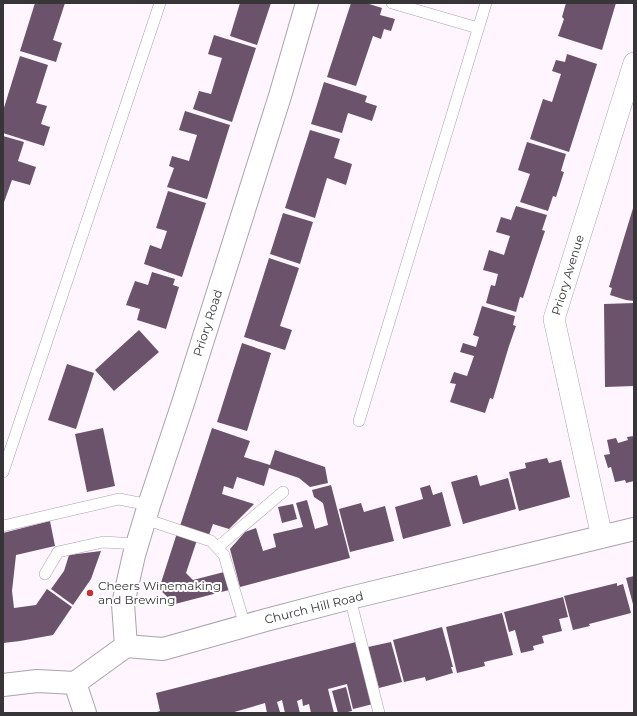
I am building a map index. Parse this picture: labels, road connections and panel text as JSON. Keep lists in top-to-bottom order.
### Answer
{
  "streets": {
    "street": ["Priory Avenue", "Priory Road", "Church Hill Road"]
  },
  "crossings": [
    ["Priory Avenue", "Church Hill Road"],
    ["Priory Road", "Church Hill Road"]
  ],
  "places": ["Cheers Winemaking and Brewing"]
}
